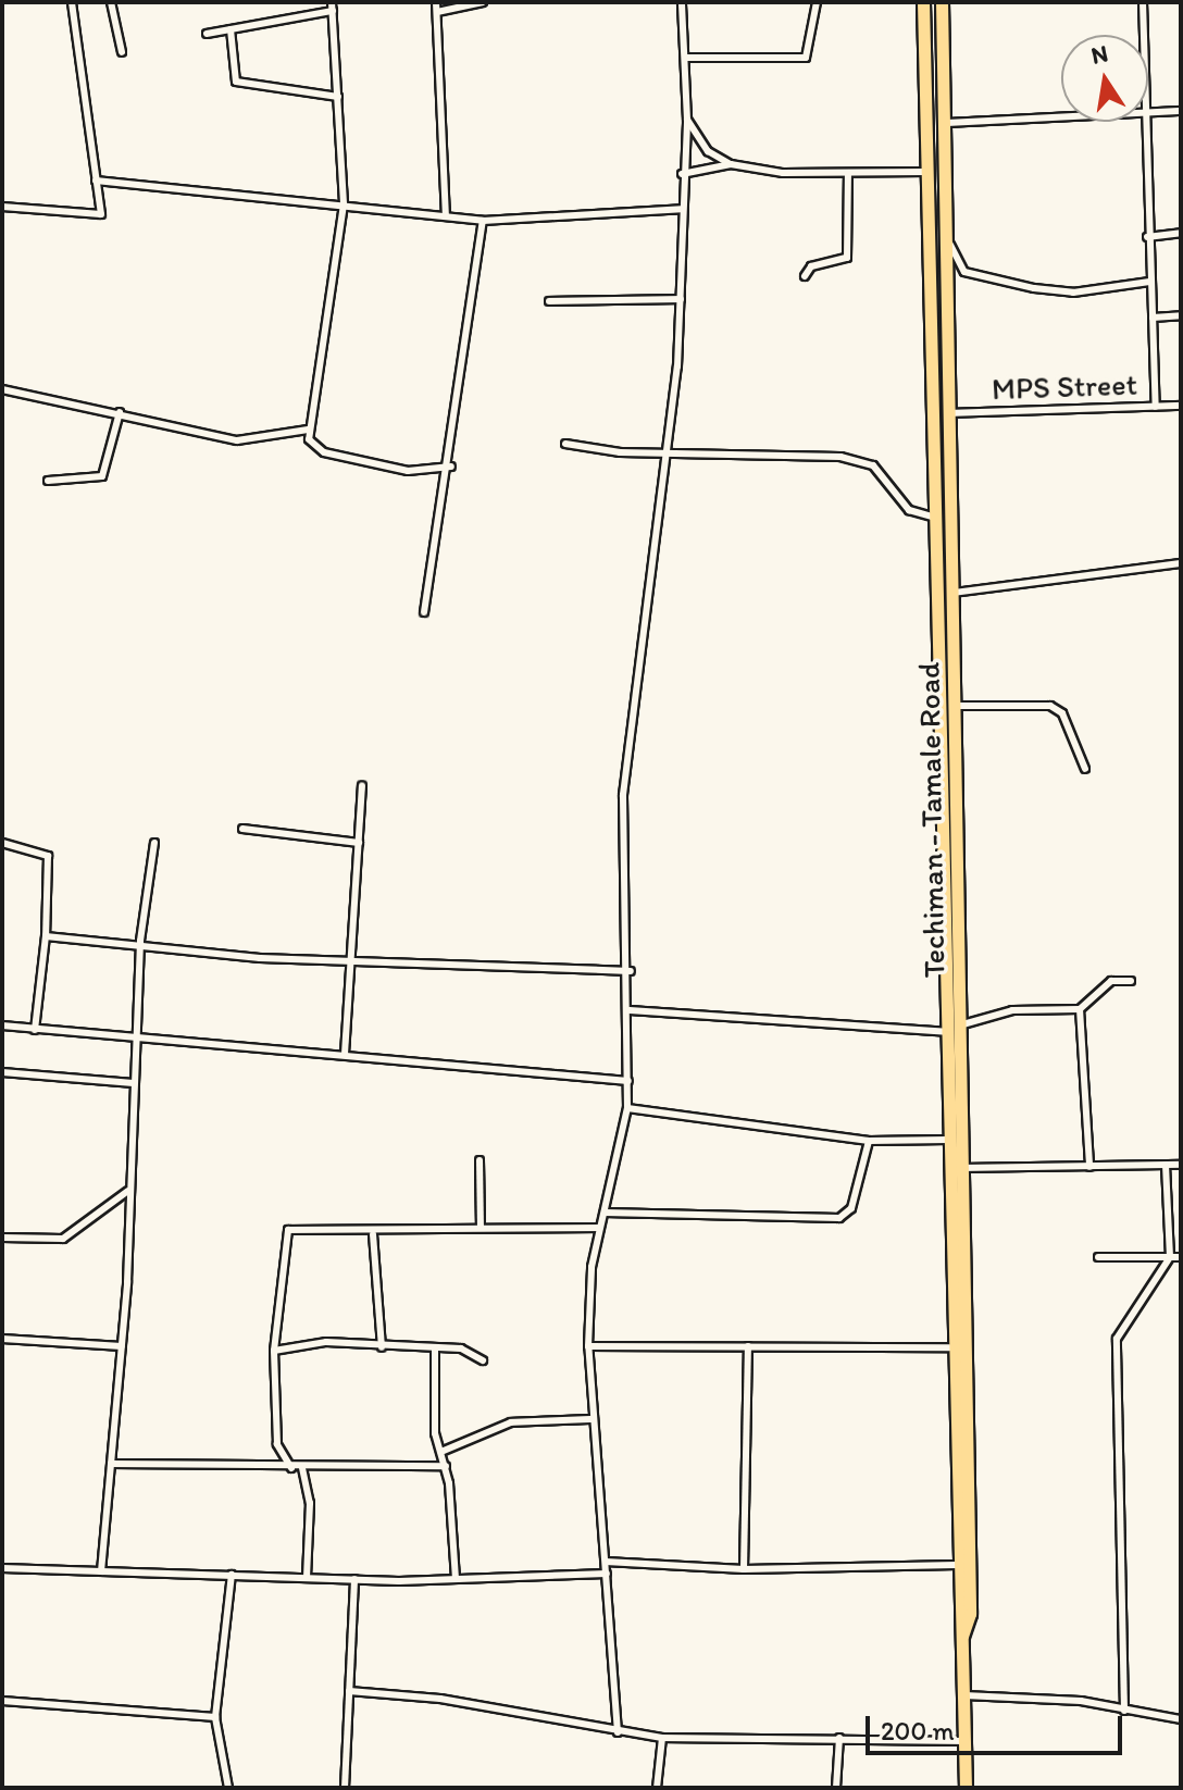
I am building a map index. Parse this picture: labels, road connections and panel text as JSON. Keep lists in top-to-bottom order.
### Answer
{
  "streets": {
    "highway": ["Techiman - Tamale Road"],
    "street": ["MPS Street"]
  },
  "crossings": [
    ["MPS Street", "Techiman - Tamale Road"]
  ],
  "scale_bar": "200 m",
  "north": "top"
}
